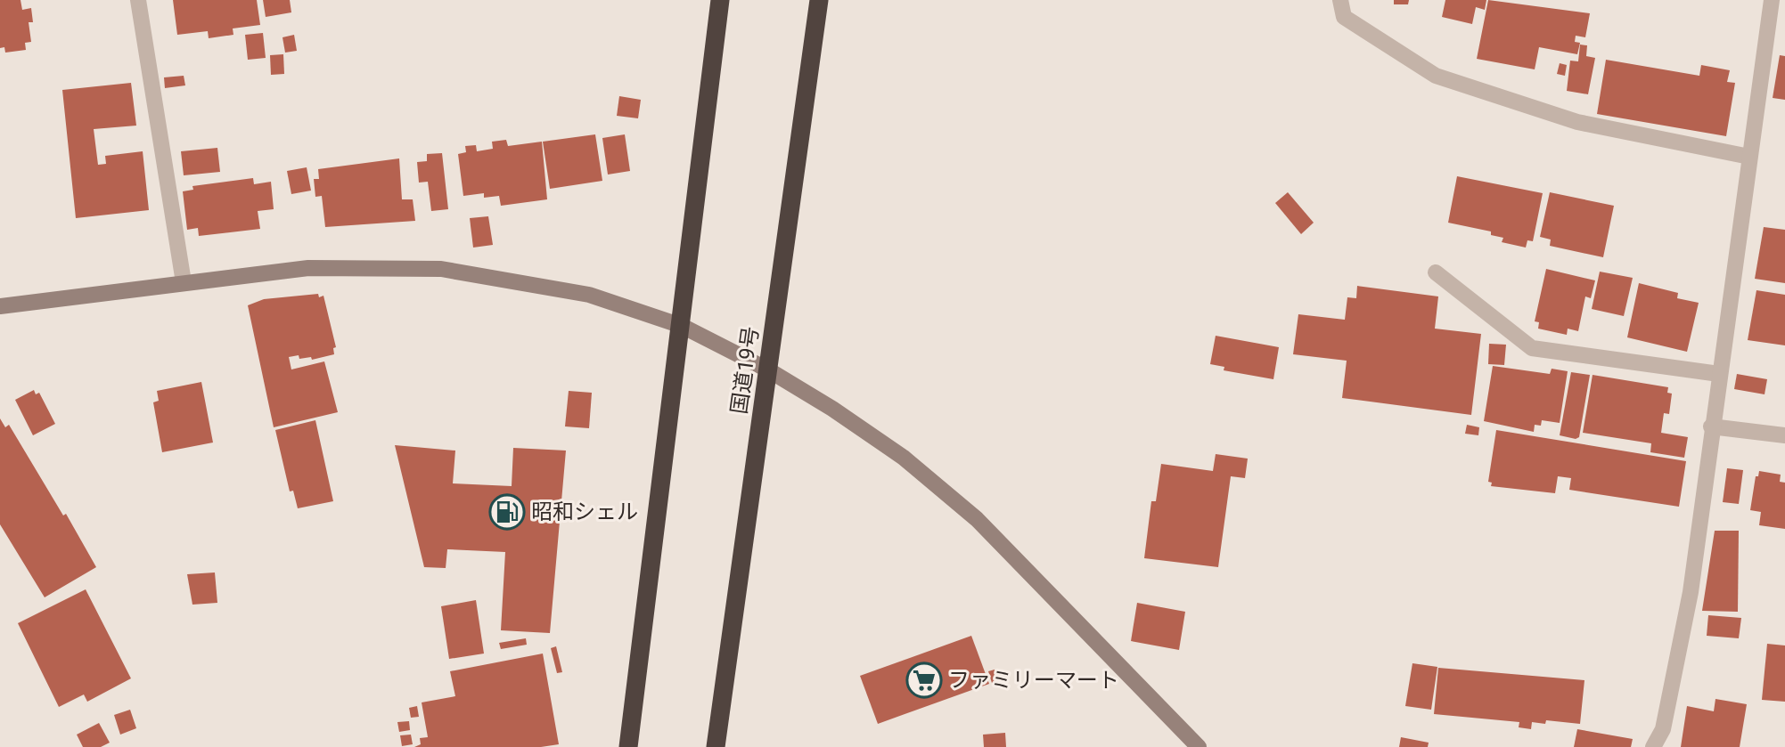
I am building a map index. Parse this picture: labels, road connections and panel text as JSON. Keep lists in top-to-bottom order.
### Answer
{
  "streets": {
    "highway": ["国道19号"]
  },
  "places": {
    "fuel station": ["昭和シェル"],
    "supermarket": ["ファミリーマート"]
  }
}
